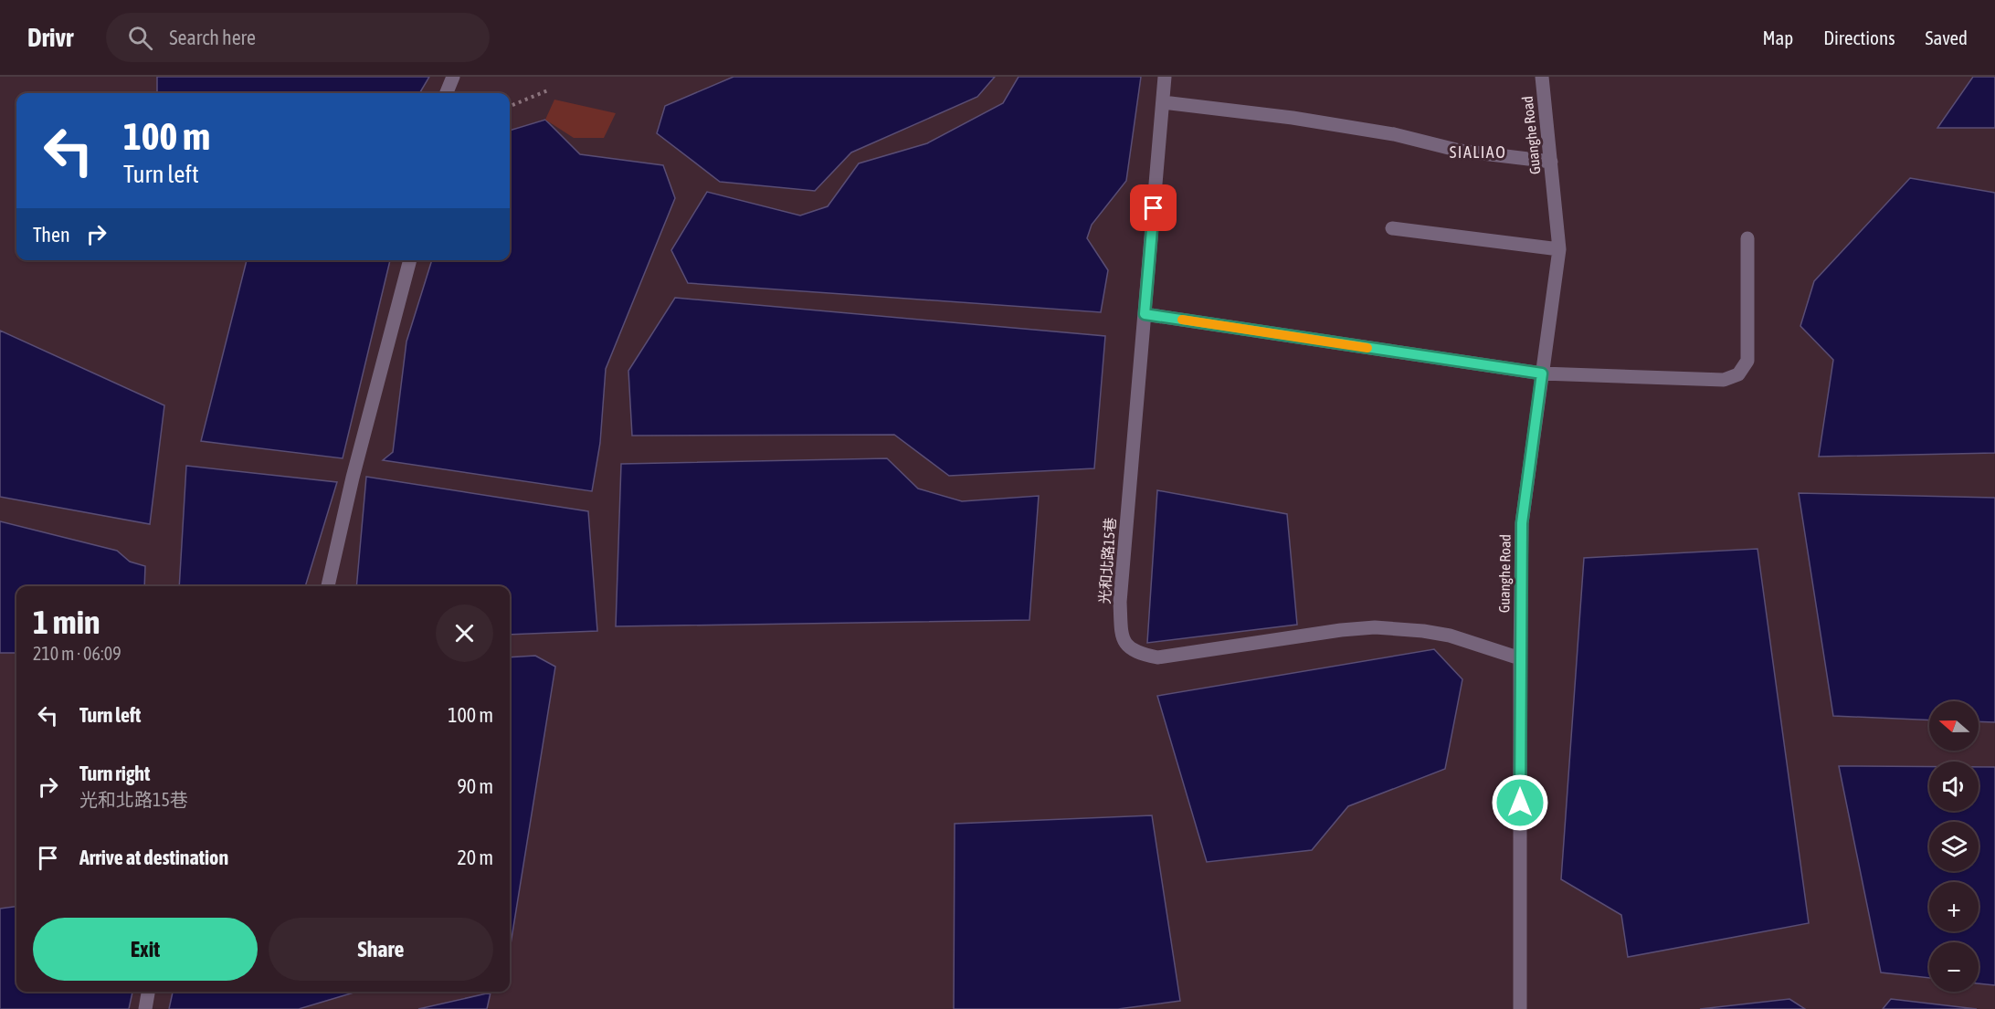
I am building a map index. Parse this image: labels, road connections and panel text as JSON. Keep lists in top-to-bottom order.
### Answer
{
  "streets": {
    "street": ["Guanghe Road", "光和北路15巷"]
  },
  "crossings": [
    ["Guanghe Road", "光和北路15巷"]
  ],
  "districts": ["SIALIAO"],
  "north": "left",
  "page": {
    "header": "Drivr",
    "search": "Search here",
    "nav": ["Map", "Directions", "Saved"],
    "turn": ["100 m", "Turn left"],
    "then": "Then",
    "heading": ["1 min", "210 m · 06:09"],
    "list": [
      {
        "name": "Turn left",
        "value": "100 m"
      },
      {
        "name": "Turn right",
        "note": "光和北路15巷",
        "value": "90 m"
      },
      {
        "name": "Arrive at destination",
        "value": "20 m"
      }
    ],
    "map_buttons": ["+", "−"],
    "buttons": ["Exit", "Share"]
  }
}
